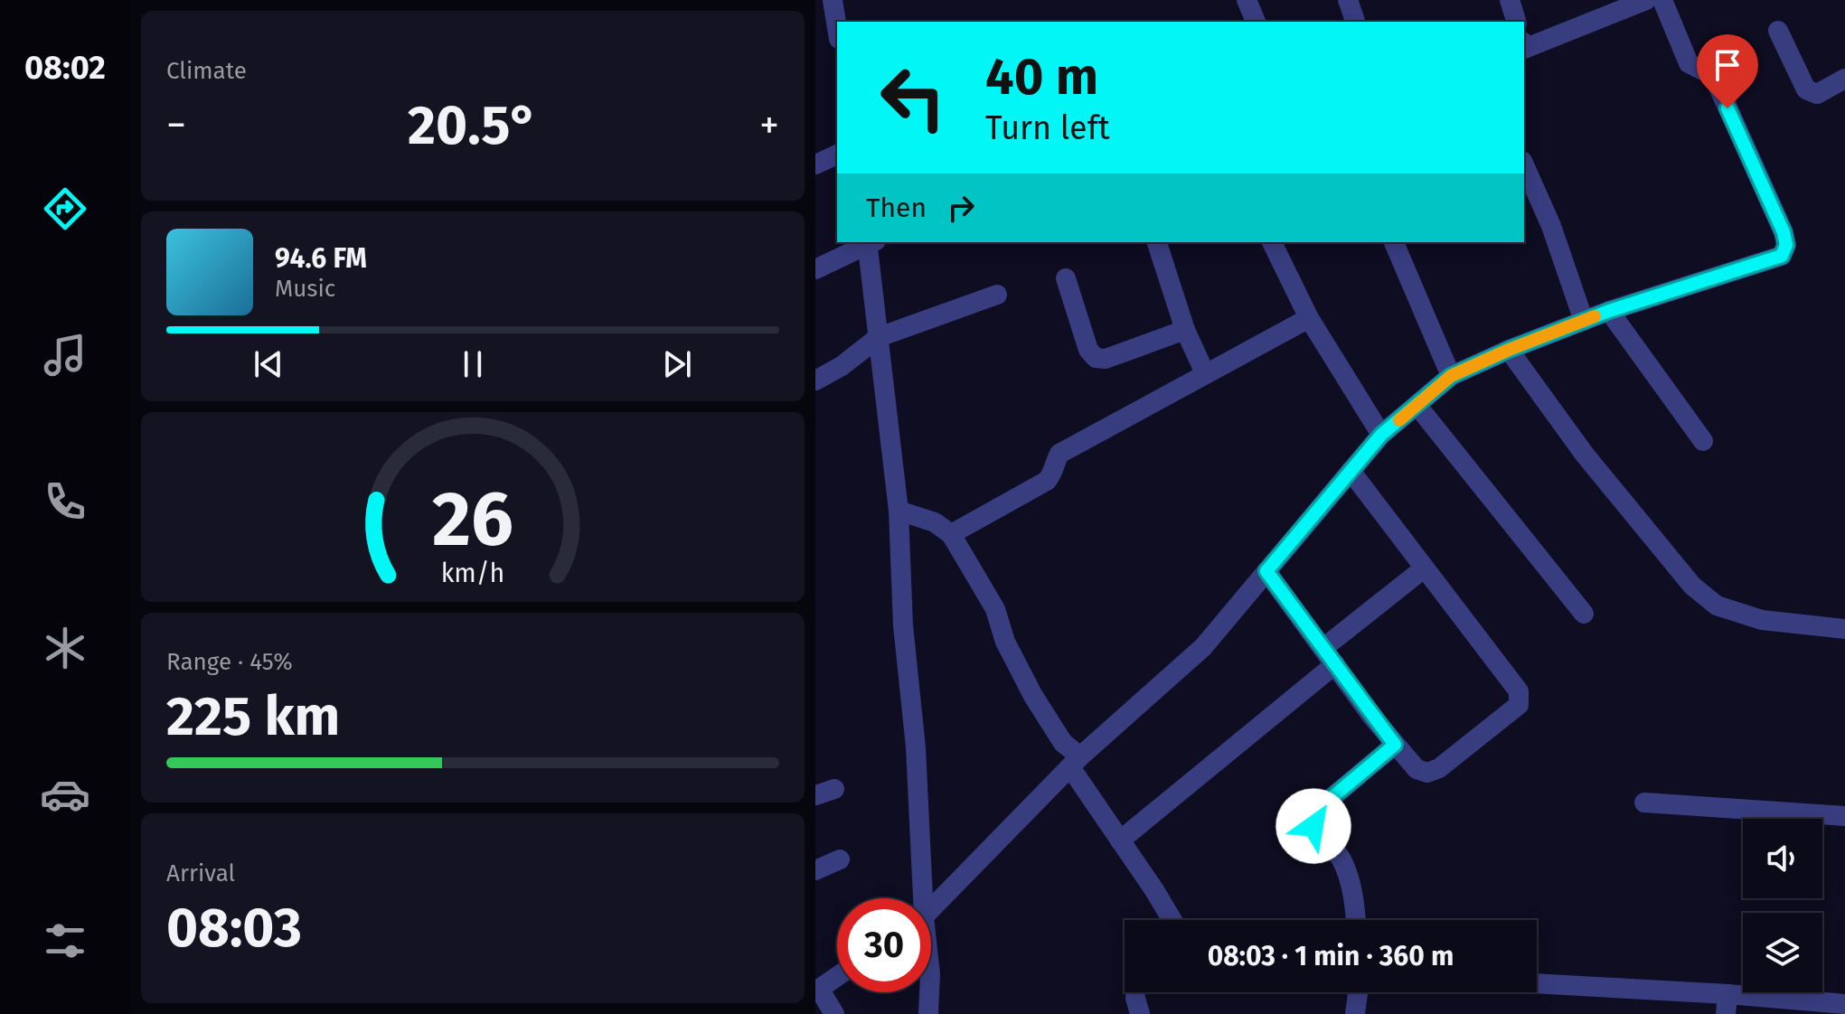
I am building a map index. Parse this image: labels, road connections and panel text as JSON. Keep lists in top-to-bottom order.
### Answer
{
  "page": {
    "tabs": "08:02",
    "tile": [
      "Climate",
      ["Range · 45%", "225 km"],
      ["Arrival", "08:03"]
    ],
    "turn": ["40 m", "Turn left"],
    "heat": ["−", "20.5°", "+"],
    "then": "Then",
    "song": ["94.6 FM", "Music"],
    "limit": "30",
    "trip": "08:03 · 1 min · 360 m",
    "gauge": ["26", "km/h"]
  }
}
